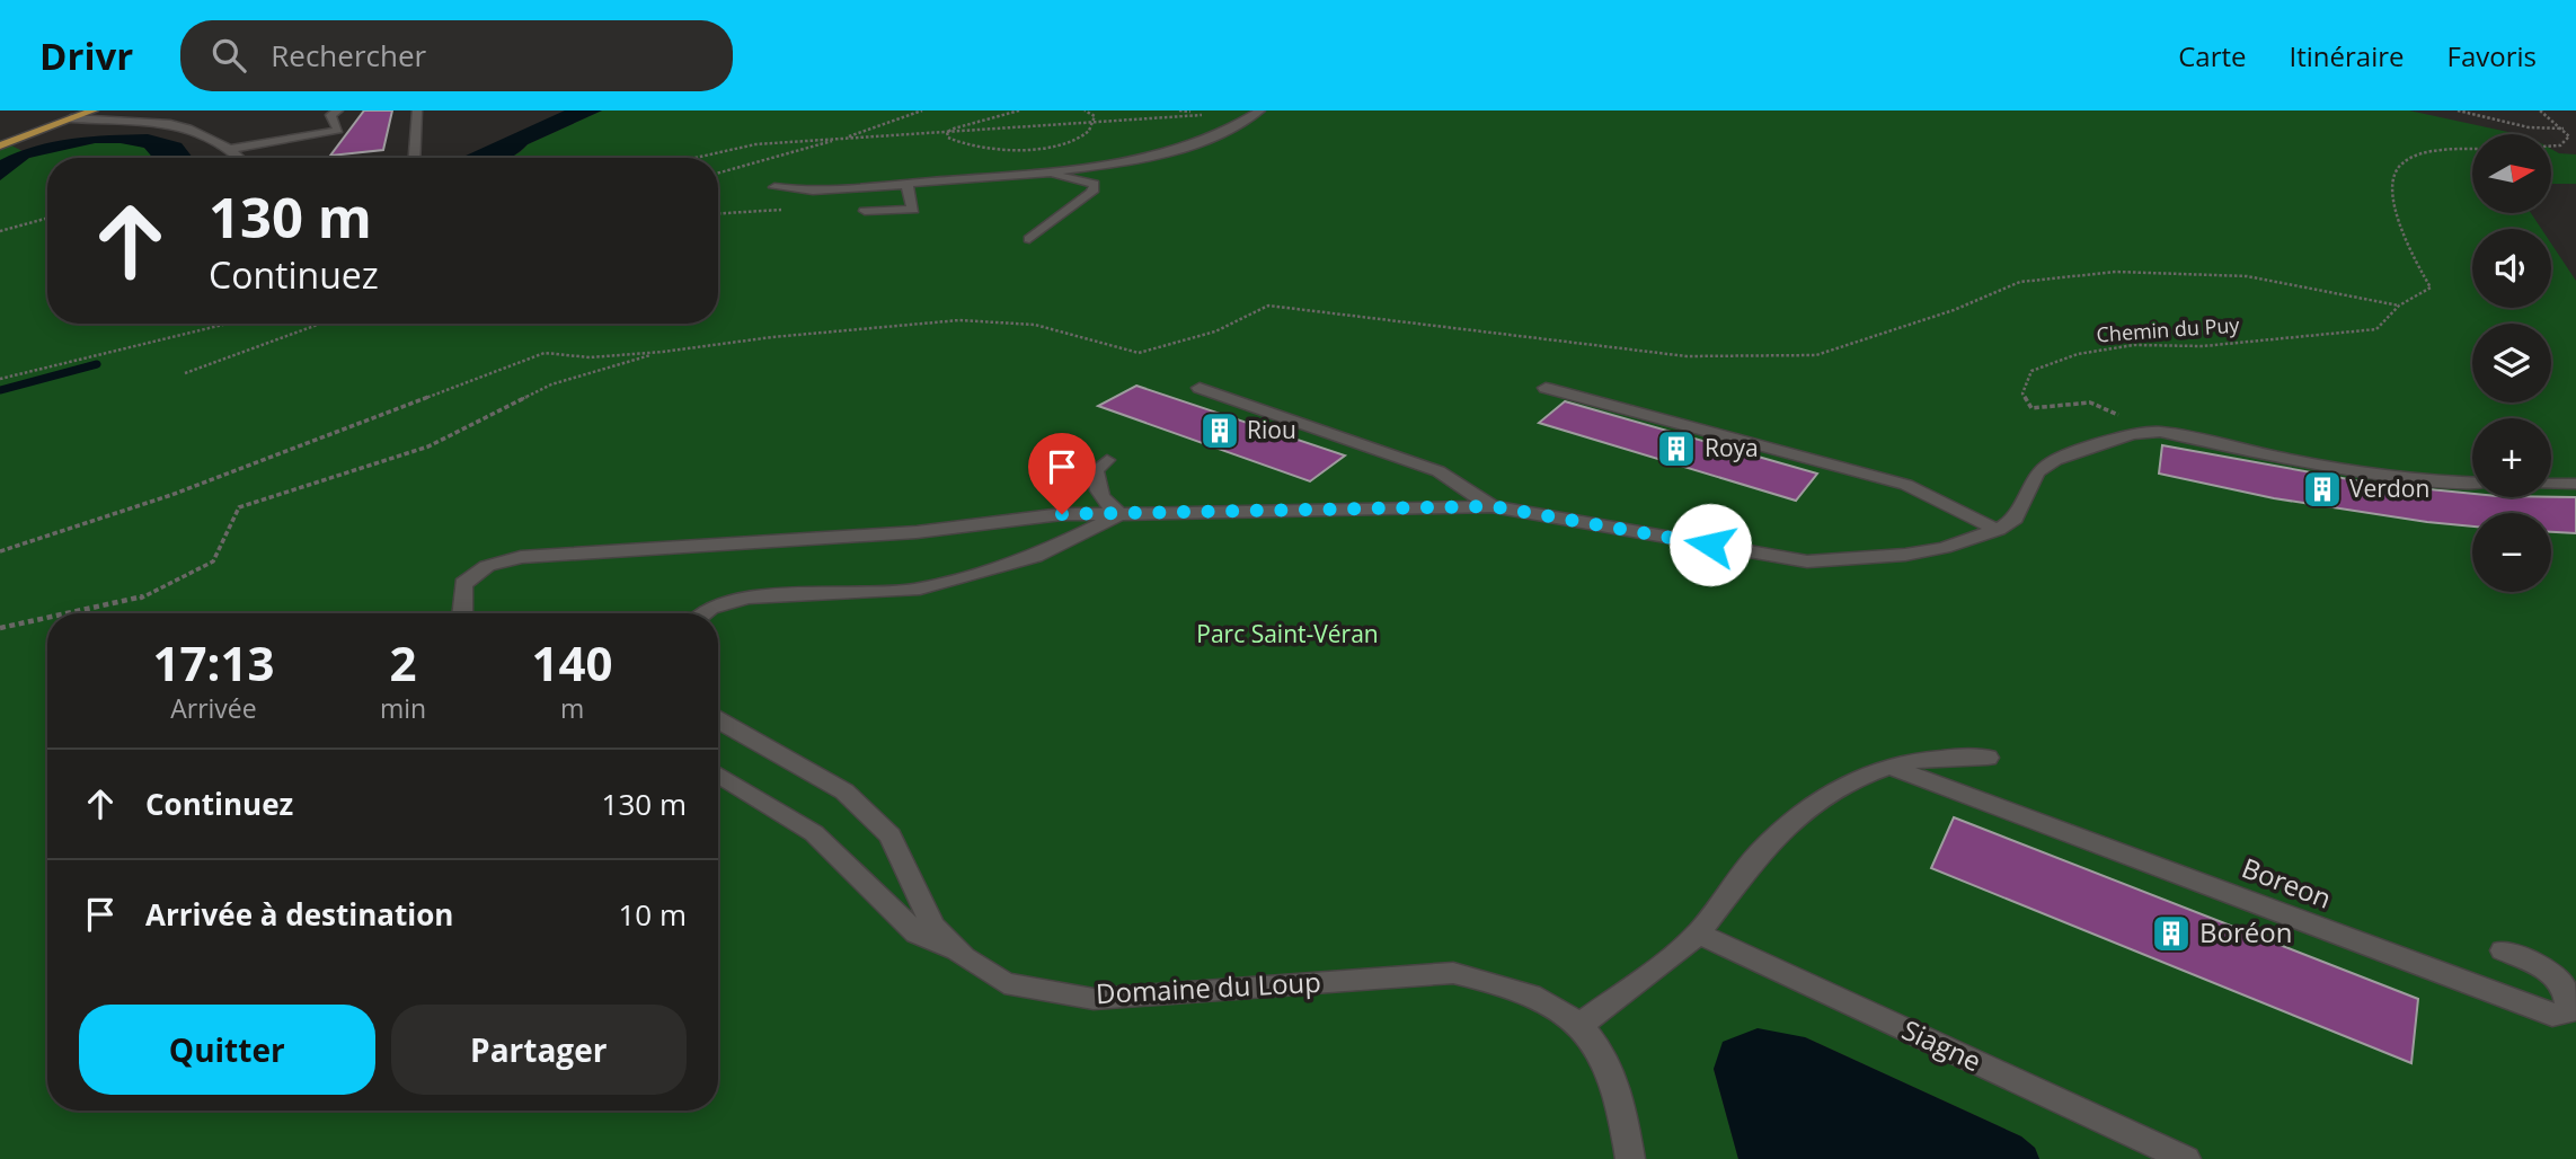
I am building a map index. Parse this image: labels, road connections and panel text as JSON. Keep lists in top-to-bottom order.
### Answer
{
  "streets": {
    "street": ["Boreon", "Domaine du Loup", "Siagne"],
    "path": ["Chemin du Puy"]
  },
  "parks": ["Parc Saint-Véran"],
  "places": {
    "building": [
      "Riou",
      "Roya",
      "Verdon",
      "Boréon"
    ]
  },
  "north": "right",
  "page": {
    "header": "Drivr",
    "search": "Rechercher",
    "nav": ["Carte", "Itinéraire", "Favoris"],
    "map_buttons": ["+", "−"],
    "turn": ["130 m", "Continuez"],
    "eta": [
      "17:13",
      "Arrivée",
      "2",
      "min",
      "140",
      "m"
    ],
    "list": [
      {
        "name": "Continuez",
        "value": "130 m"
      },
      {
        "name": "Arrivée à destination",
        "value": "10 m"
      }
    ],
    "buttons": ["Quitter", "Partager"]
  }
}
